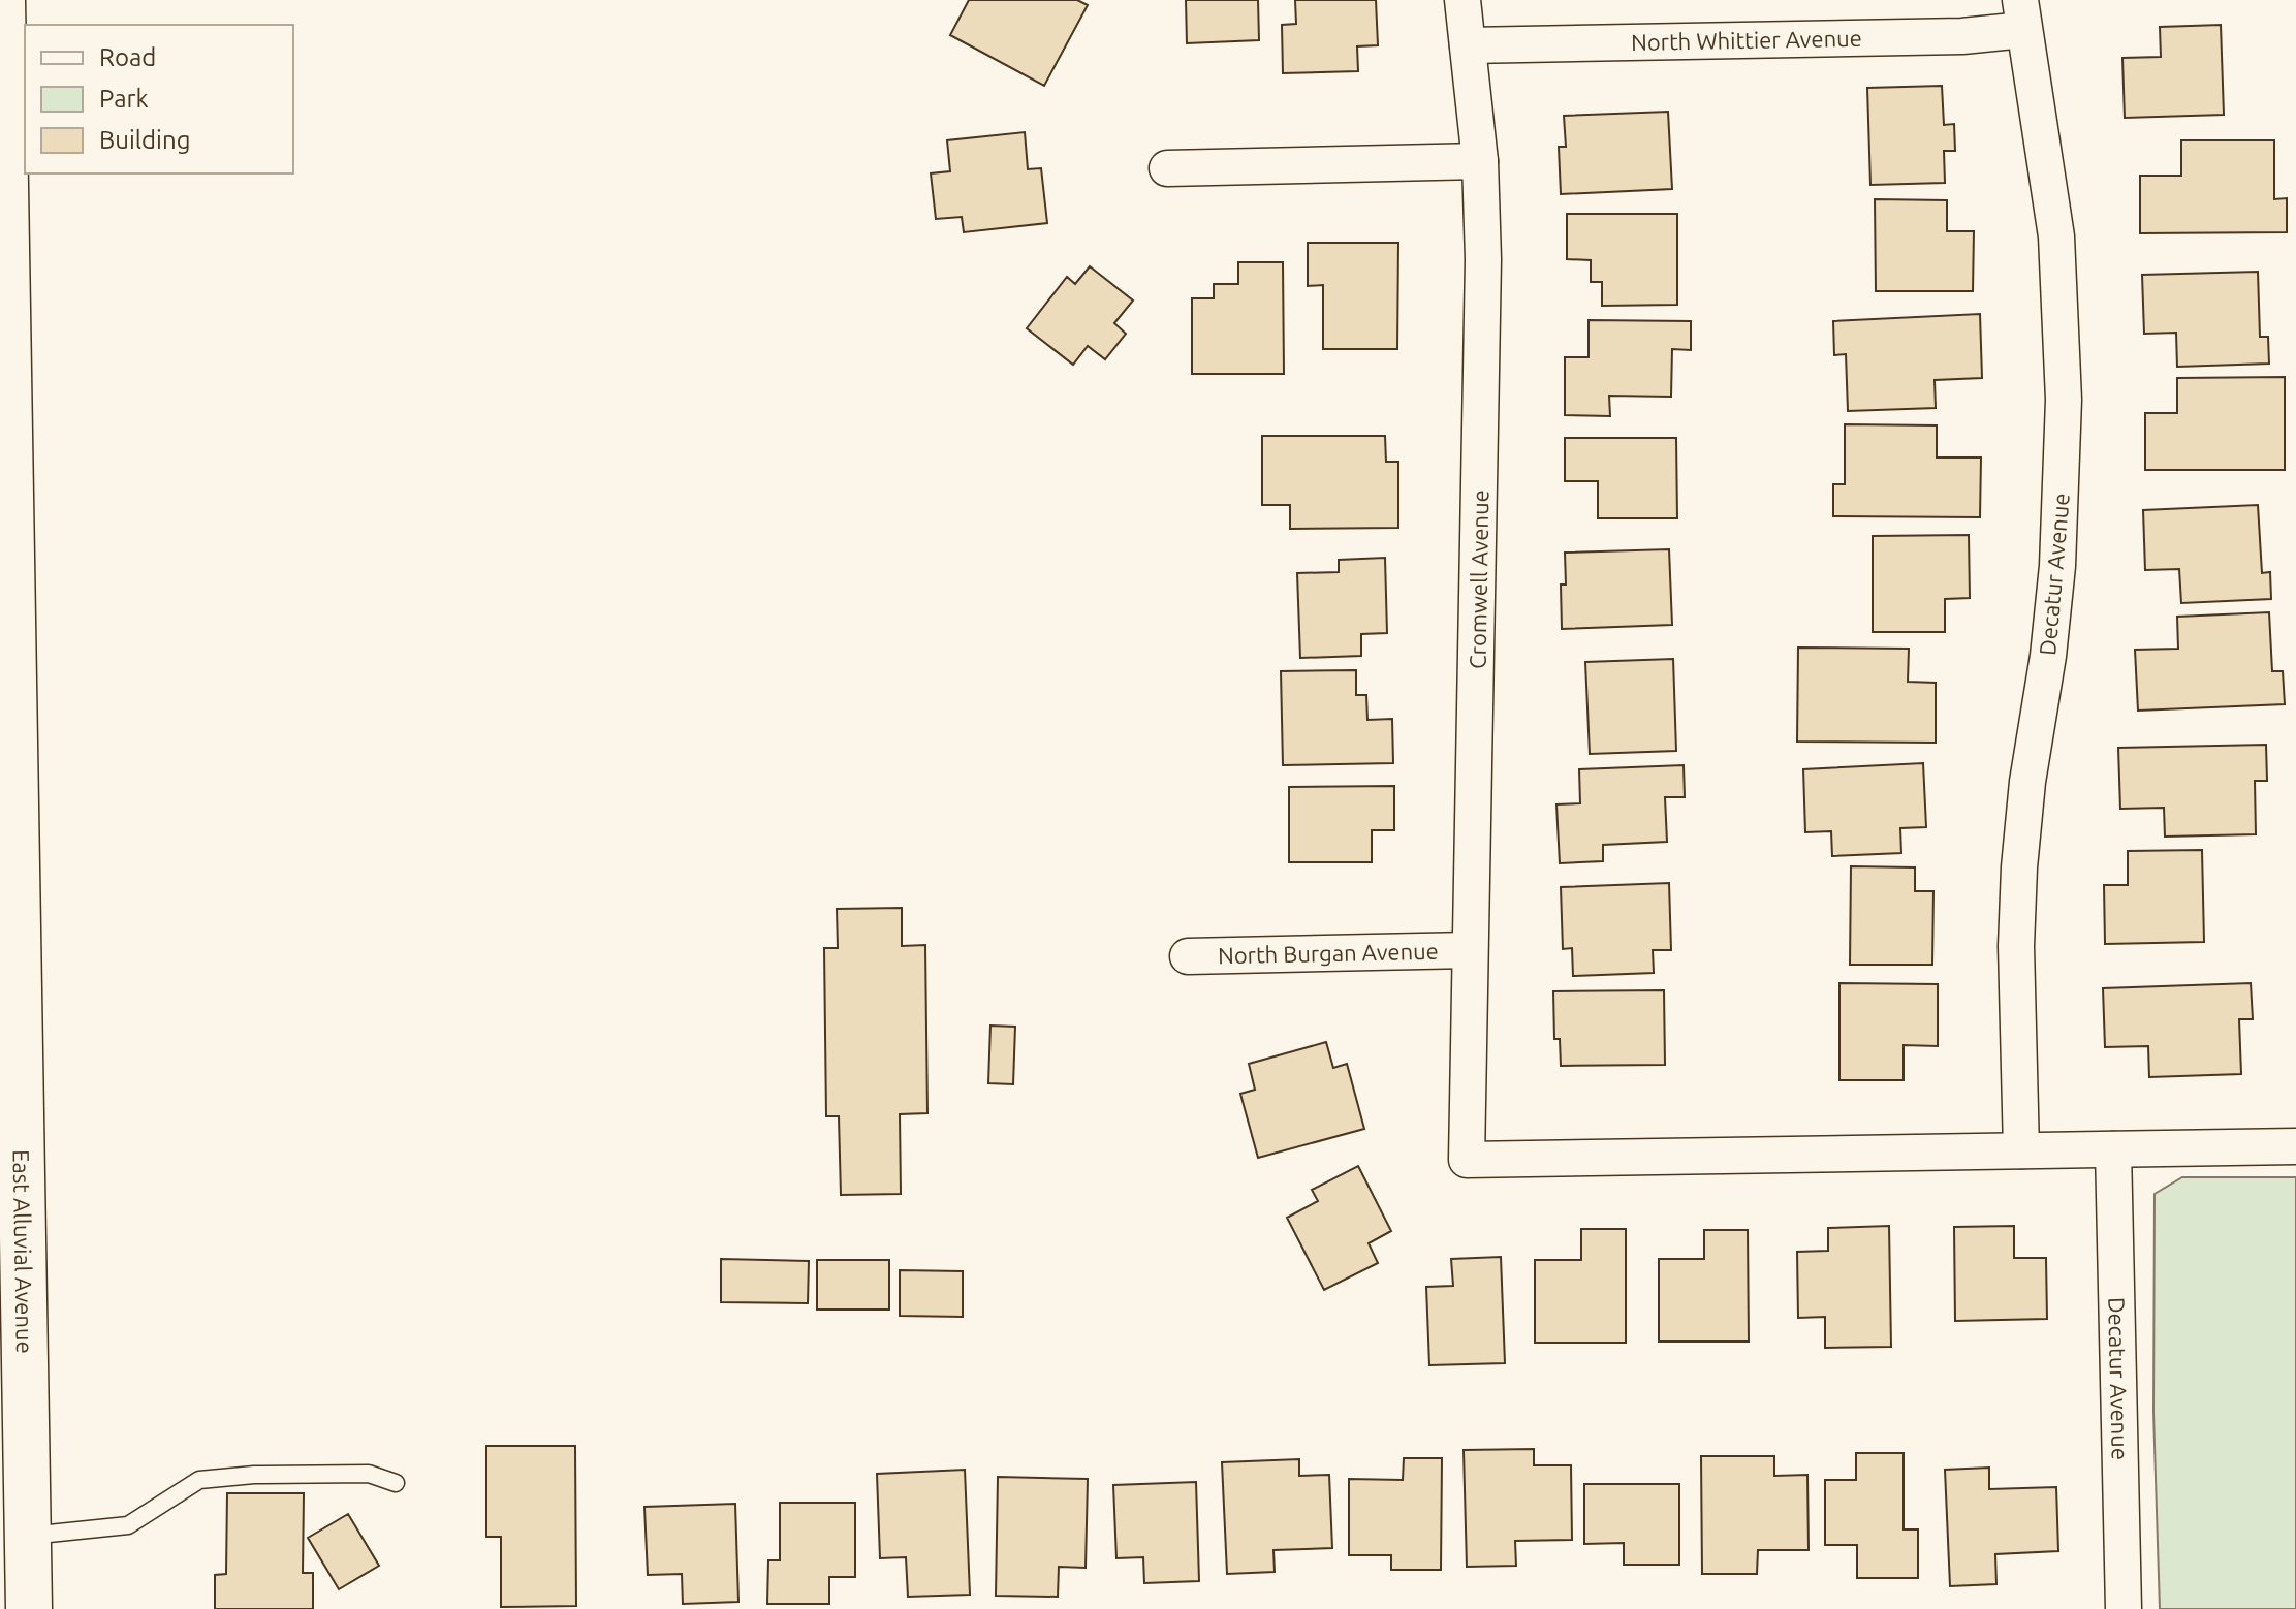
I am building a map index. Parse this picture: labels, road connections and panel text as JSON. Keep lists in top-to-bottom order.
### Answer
{
  "streets": {
    "street": [
      "North Whittier Avenue",
      "Decatur Avenue",
      "Cromwell Avenue",
      "North Burgan Avenue",
      "East Alluvial Avenue"
    ]
  },
  "crossings": [
    ["North Whittier Avenue", "Decatur Avenue"],
    ["North Whittier Avenue", "Cromwell Avenue"],
    ["Decatur Avenue", "Cromwell Avenue"],
    ["Cromwell Avenue", "North Burgan Avenue"]
  ],
  "legend": ["Road", "Park", "Building"]
}
